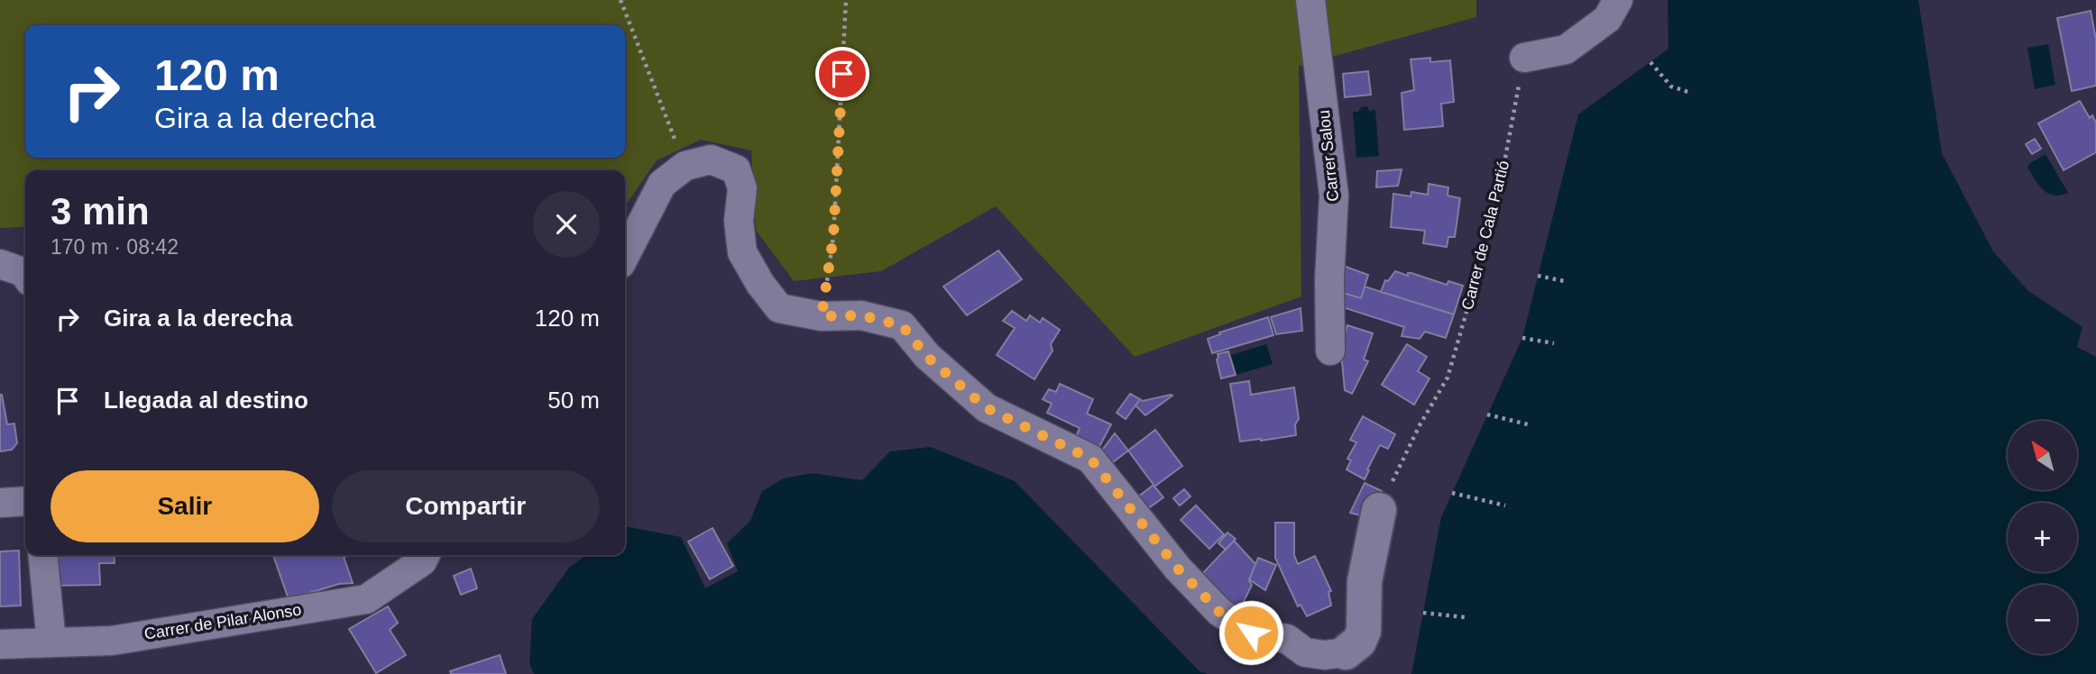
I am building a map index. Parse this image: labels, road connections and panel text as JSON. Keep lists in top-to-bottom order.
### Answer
{
  "streets": {
    "street": ["Carrer Salou", "Carrer de Pilar Alonso"],
    "path": ["Carrer de Cala Partió"]
  },
  "north": "top left",
  "page": {
    "turn": ["120 m", "Gira a la derecha"],
    "heading": ["3 min", "170 m · 08:42"],
    "list": [
      {
        "name": "Gira a la derecha",
        "value": "120 m"
      },
      {
        "name": "Llegada al destino",
        "value": "50 m"
      }
    ],
    "map_buttons": ["+", "−"],
    "buttons": ["Salir", "Compartir"]
  }
}
